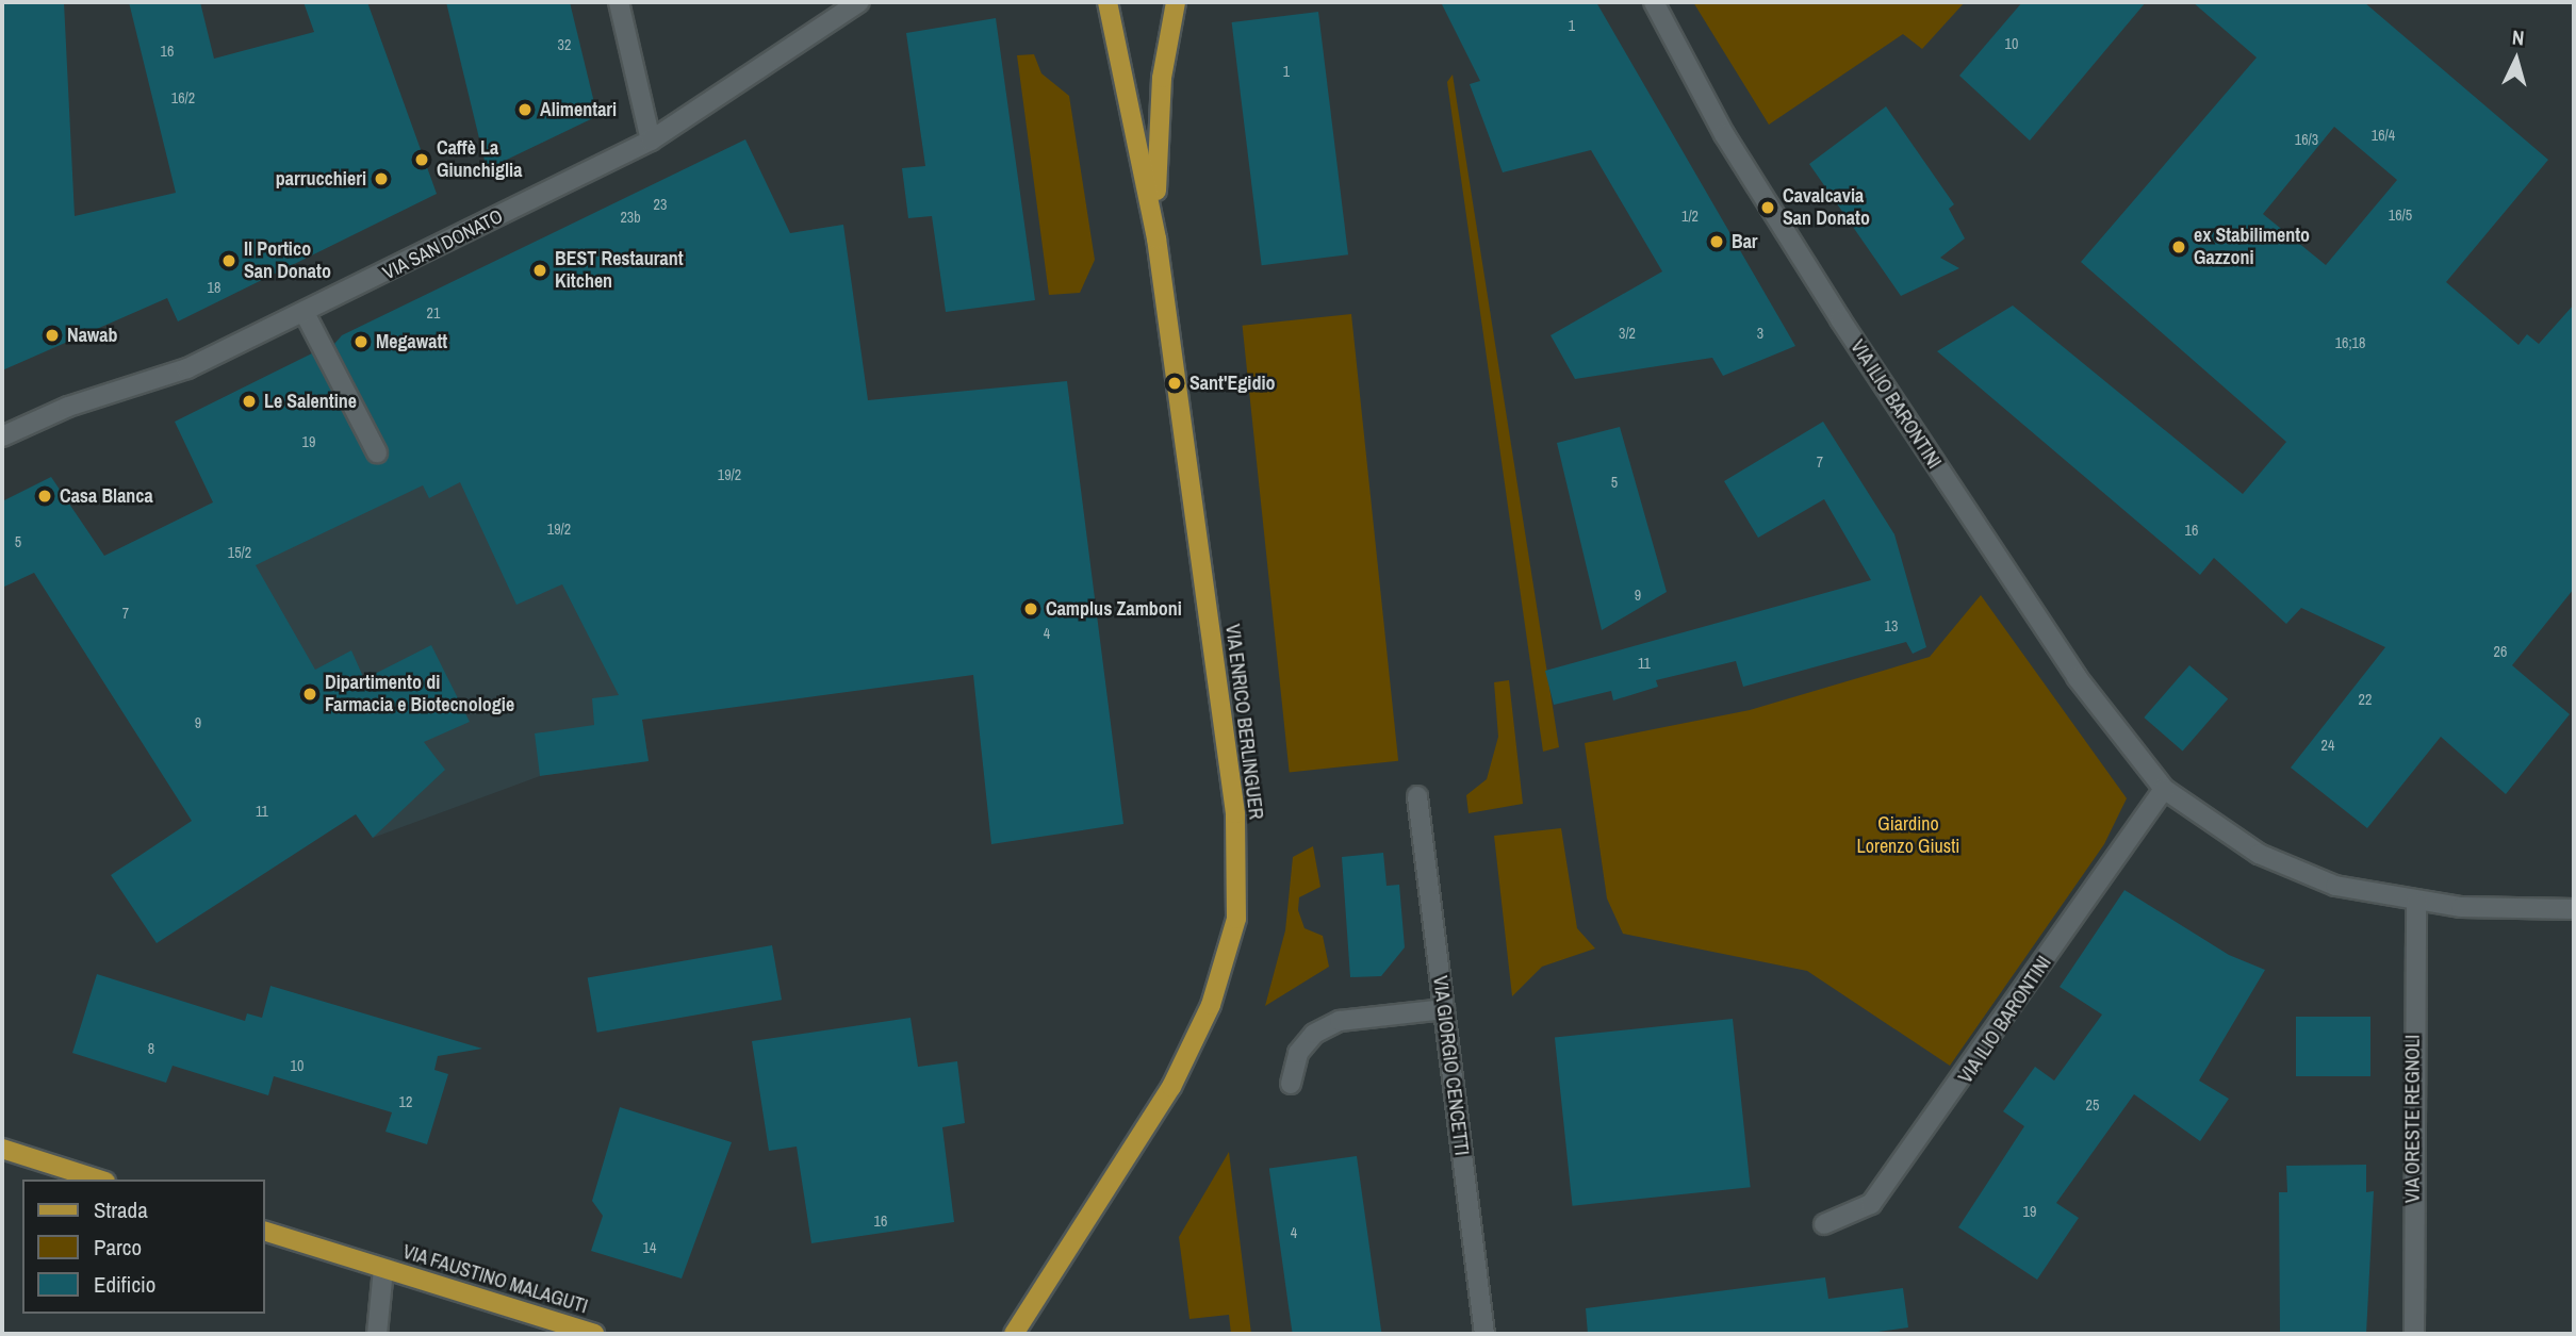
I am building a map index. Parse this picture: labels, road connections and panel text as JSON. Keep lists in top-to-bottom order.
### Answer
{
  "streets": {
    "main road": ["VIA ENRICO BERLINGUER", "VIA FAUSTINO MALAGUTI"],
    "street": [
      "VIA SAN DONATO",
      "VIA ILIO BARONTINI",
      "VIA GIORGIO CENCETTI",
      "VIA ORESTE REGNOLI"
    ]
  },
  "crossings": [
    ["VIA ILIO BARONTINI", "VIA ORESTE REGNOLI"]
  ],
  "parks": ["Giardino Lorenzo Giusti"],
  "places": [
    "Alimentari",
    "Caffè La Giunchiglia",
    "parrucchieri",
    "Cavalcavia San Donato",
    "Bar",
    "ex Stabilimento Gazzoni",
    "Il Portico San Donato",
    "BEST Restaurant Kitchen",
    "Nawab",
    "Megawatt",
    "Sant'Egidio",
    "Le Salentine",
    "Casa Blanca",
    "Camplus Zamboni",
    "Dipartimento di Farmacia e Biotecnologie"
  ],
  "house_numbers": [
    "1",
    "10",
    "32",
    "16",
    "1",
    "16/2",
    "16/4",
    "16/3",
    "23",
    "16/5",
    "1/2",
    "23b",
    "18",
    "21",
    "3/2",
    "3",
    "16;18",
    "19",
    "7",
    "19/2",
    "5",
    "19/2",
    "16",
    "5",
    "15/2",
    "9",
    "7",
    "13",
    "4",
    "26",
    "11",
    "22",
    "9",
    "24",
    "11",
    "8",
    "10",
    "12",
    "25",
    "19",
    "16",
    "4",
    "14"
  ],
  "legend": ["Strada", "Parco", "Edificio"],
  "north": "top"
}
